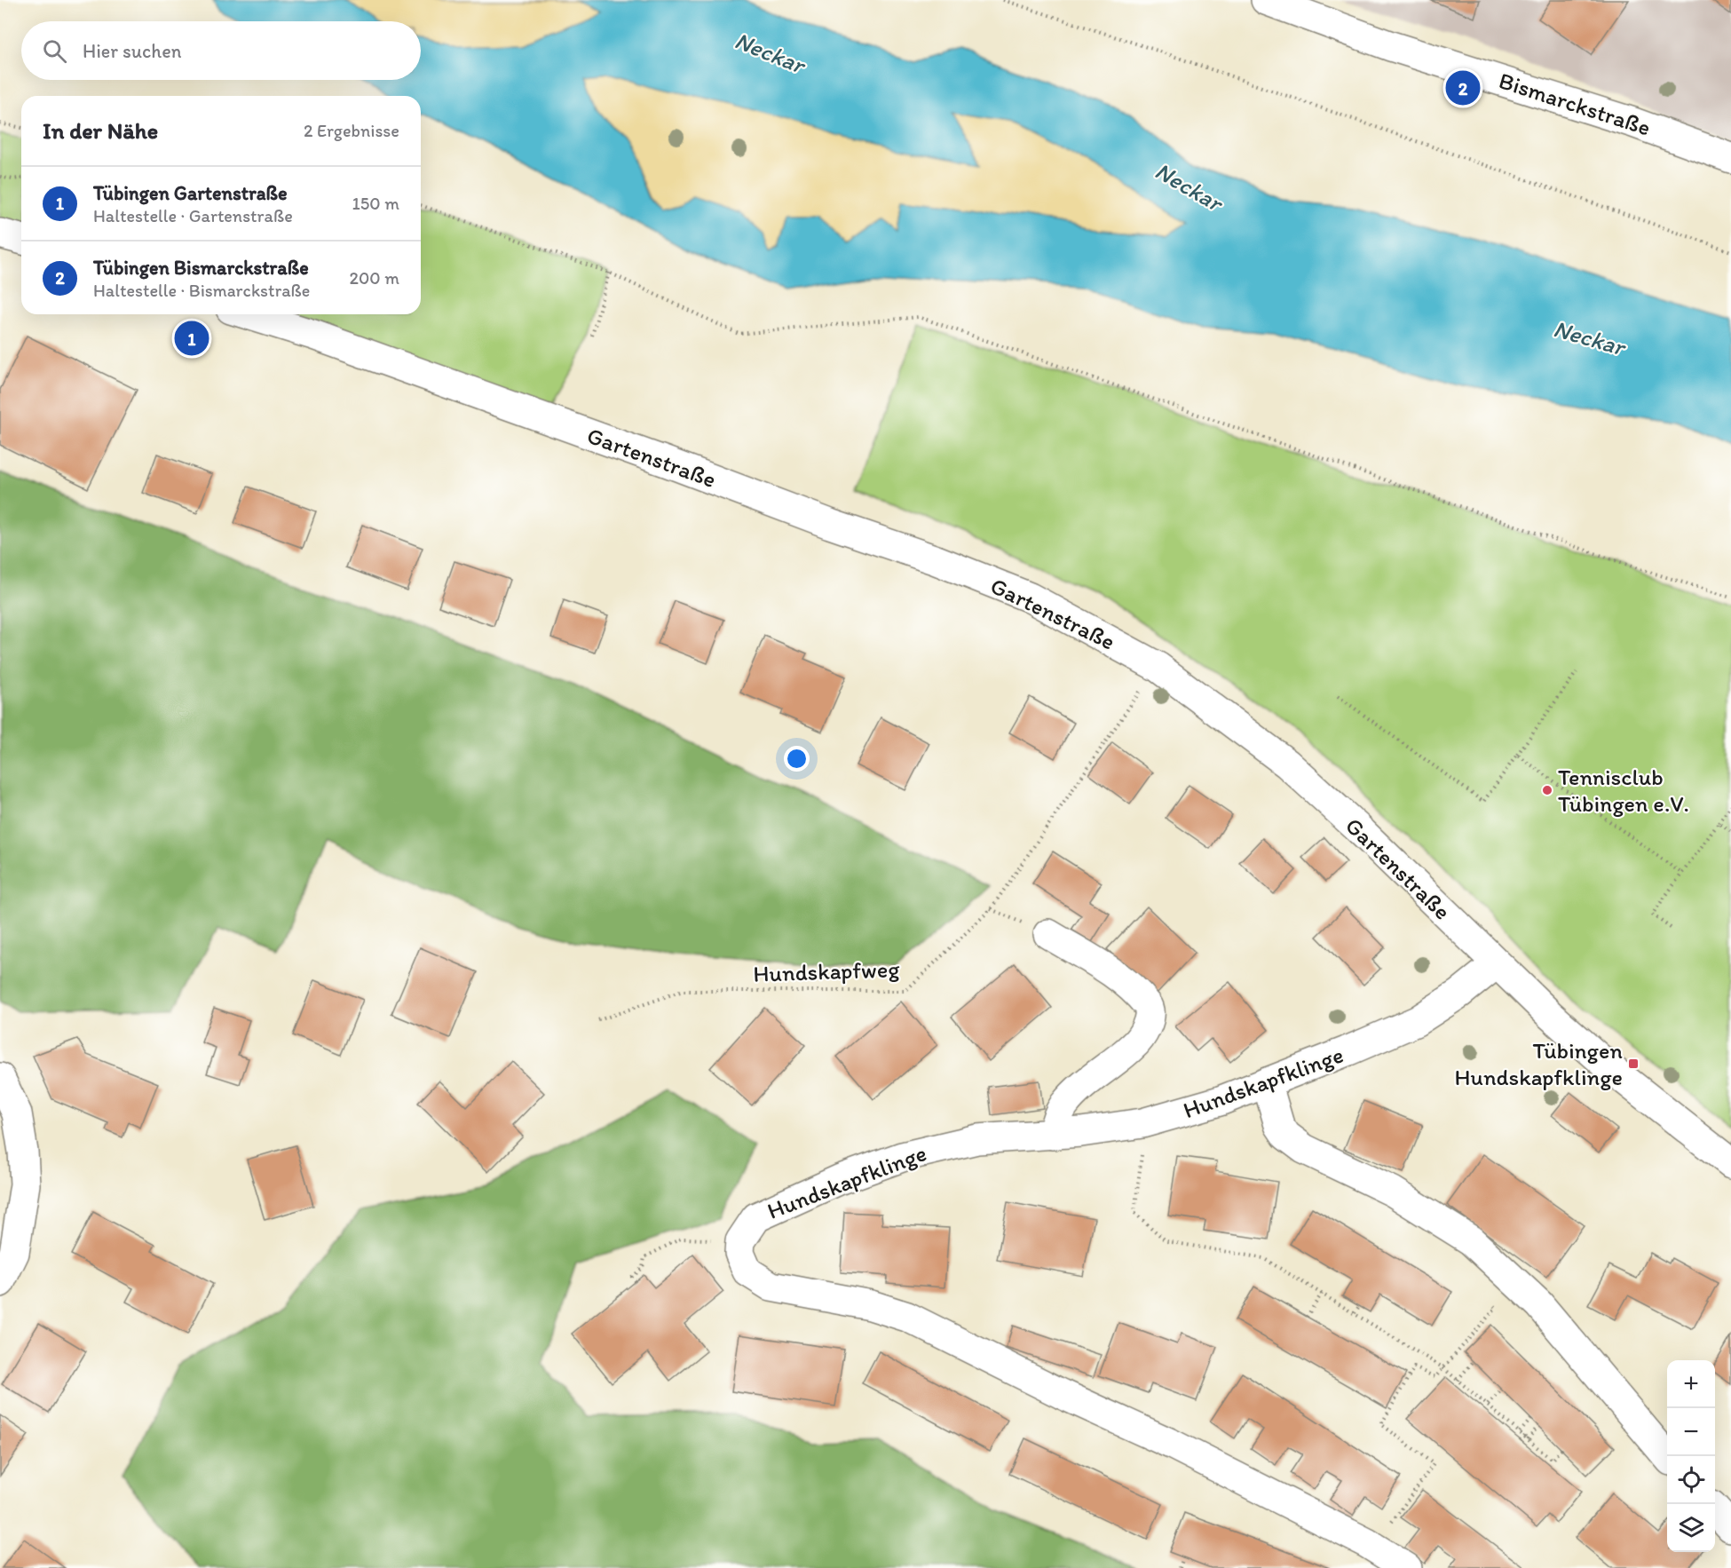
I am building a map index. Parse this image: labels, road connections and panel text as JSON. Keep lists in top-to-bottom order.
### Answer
{
  "streets": {
    "street": ["Bismarckstraße", "Gartenstraße", "Hundskapfklinge"],
    "path": ["Hundskapfweg"]
  },
  "crossings": [
    ["Gartenstraße", "Hundskapfweg"],
    ["Gartenstraße", "Hundskapfklinge"]
  ],
  "water": ["Neckar"],
  "places": {
    "other": ["Tennisclub Tübingen e.V."],
    "transit": ["Tübingen Hundskapfklinge"]
  },
  "page": {
    "search": "Hier suchen",
    "pins": ["2", "1"],
    "heading": ["In der Nähe", "2 Ergebnisse"],
    "list": [
      {
        "mark": "1",
        "name": "Tübingen Gartenstraße",
        "note": "Haltestelle · Gartenstraße",
        "value": "150 m"
      },
      {
        "mark": "2",
        "name": "Tübingen Bismarckstraße",
        "note": "Haltestelle · Bismarckstraße",
        "value": "200 m"
      }
    ],
    "map_buttons": ["+", "−"]
  }
}
